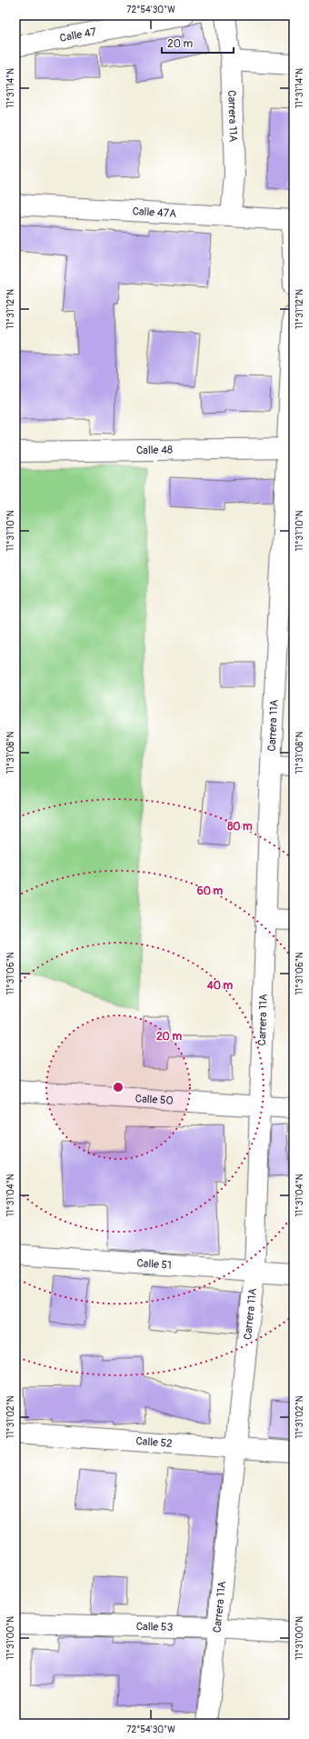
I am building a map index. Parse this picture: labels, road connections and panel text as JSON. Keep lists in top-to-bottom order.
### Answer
{
  "streets": {
    "street": [
      "Calle 47",
      "Carrera 11A",
      "Calle 47A",
      "Calle 48",
      "Calle 50",
      "Calle 51",
      "Calle 52",
      "Calle 53"
    ]
  },
  "crossings": [
    ["Carrera 11A", "Calle 47A"],
    ["Carrera 11A", "Calle 48"],
    ["Carrera 11A", "Calle 50"],
    ["Carrera 11A", "Calle 51"],
    ["Carrera 11A", "Calle 52"],
    ["Carrera 11A", "Calle 53"]
  ],
  "scale_bar": "20 m",
  "coordinates": [
    "72°54'30\"W",
    "11°31'14\"N",
    "11°31'12\"N",
    "11°31'10\"N",
    "11°31'08\"N",
    "11°31'06\"N",
    "11°31'04\"N",
    "11°31'02\"N",
    "11°31'00\"N"
  ],
  "rings": [
    "80 m",
    "60 m",
    "40 m",
    "20 m"
  ]
}
